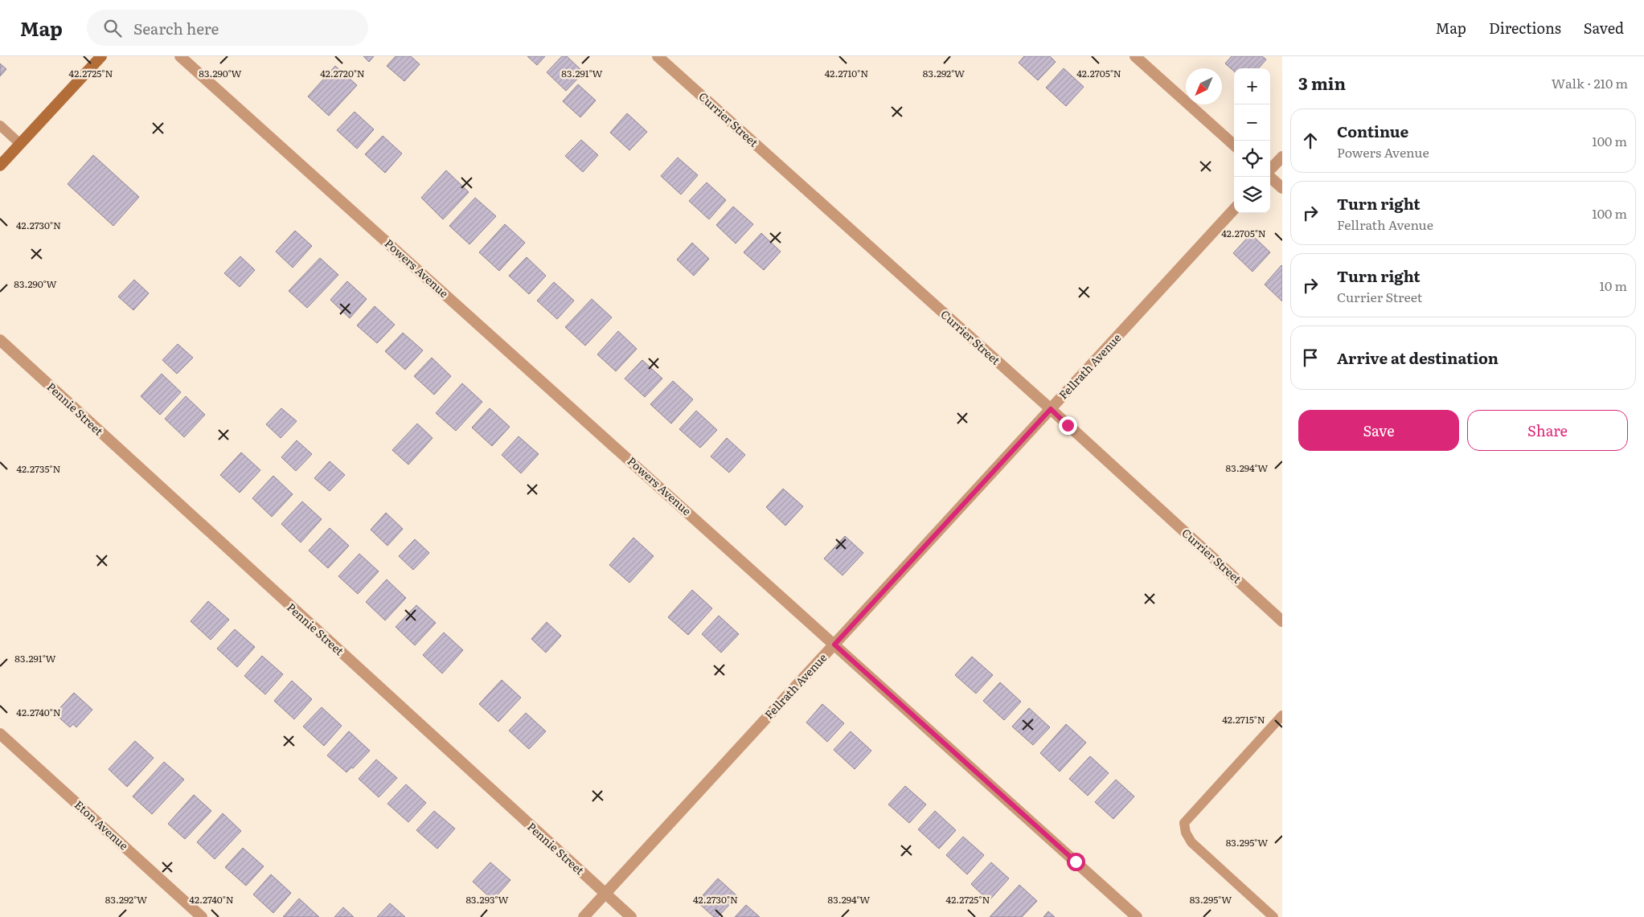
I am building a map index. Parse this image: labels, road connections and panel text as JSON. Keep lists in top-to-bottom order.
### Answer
{
  "streets": {
    "street": [
      "Currier Street",
      "Powers Avenue",
      "Fellrath Avenue",
      "Pennie Street",
      "Eton Avenue"
    ]
  },
  "crossings": [
    ["Currier Street", "Fellrath Avenue"],
    ["Powers Avenue", "Fellrath Avenue"],
    ["Fellrath Avenue", "Pennie Street"]
  ],
  "north": "bottom left",
  "page": {
    "header": "Map",
    "search": "Search here",
    "nav": ["Map", "Directions", "Saved"],
    "heading": ["3 min", "Walk · 210 m"],
    "map_buttons": ["+", "−"],
    "list": [
      ["Continue", "Powers Avenue", "100 m"],
      ["Turn right", "Fellrath Avenue", "100 m"],
      ["Turn right", "Currier Street", "10 m"],
      "Arrive at destination"
    ],
    "buttons": ["Save", "Share"]
  },
  "coordinates": [
    "42.2725°N",
    "42.2710°N",
    "42.2705°N",
    "42.2720°N",
    "83.292°W",
    "83.290°W",
    "83.291°W",
    "42.2730°N",
    "83.294°W",
    "42.2735°N",
    "42.2740°N",
    "42.2715°N",
    "83.295°W",
    "83.293°W"
  ]
}
